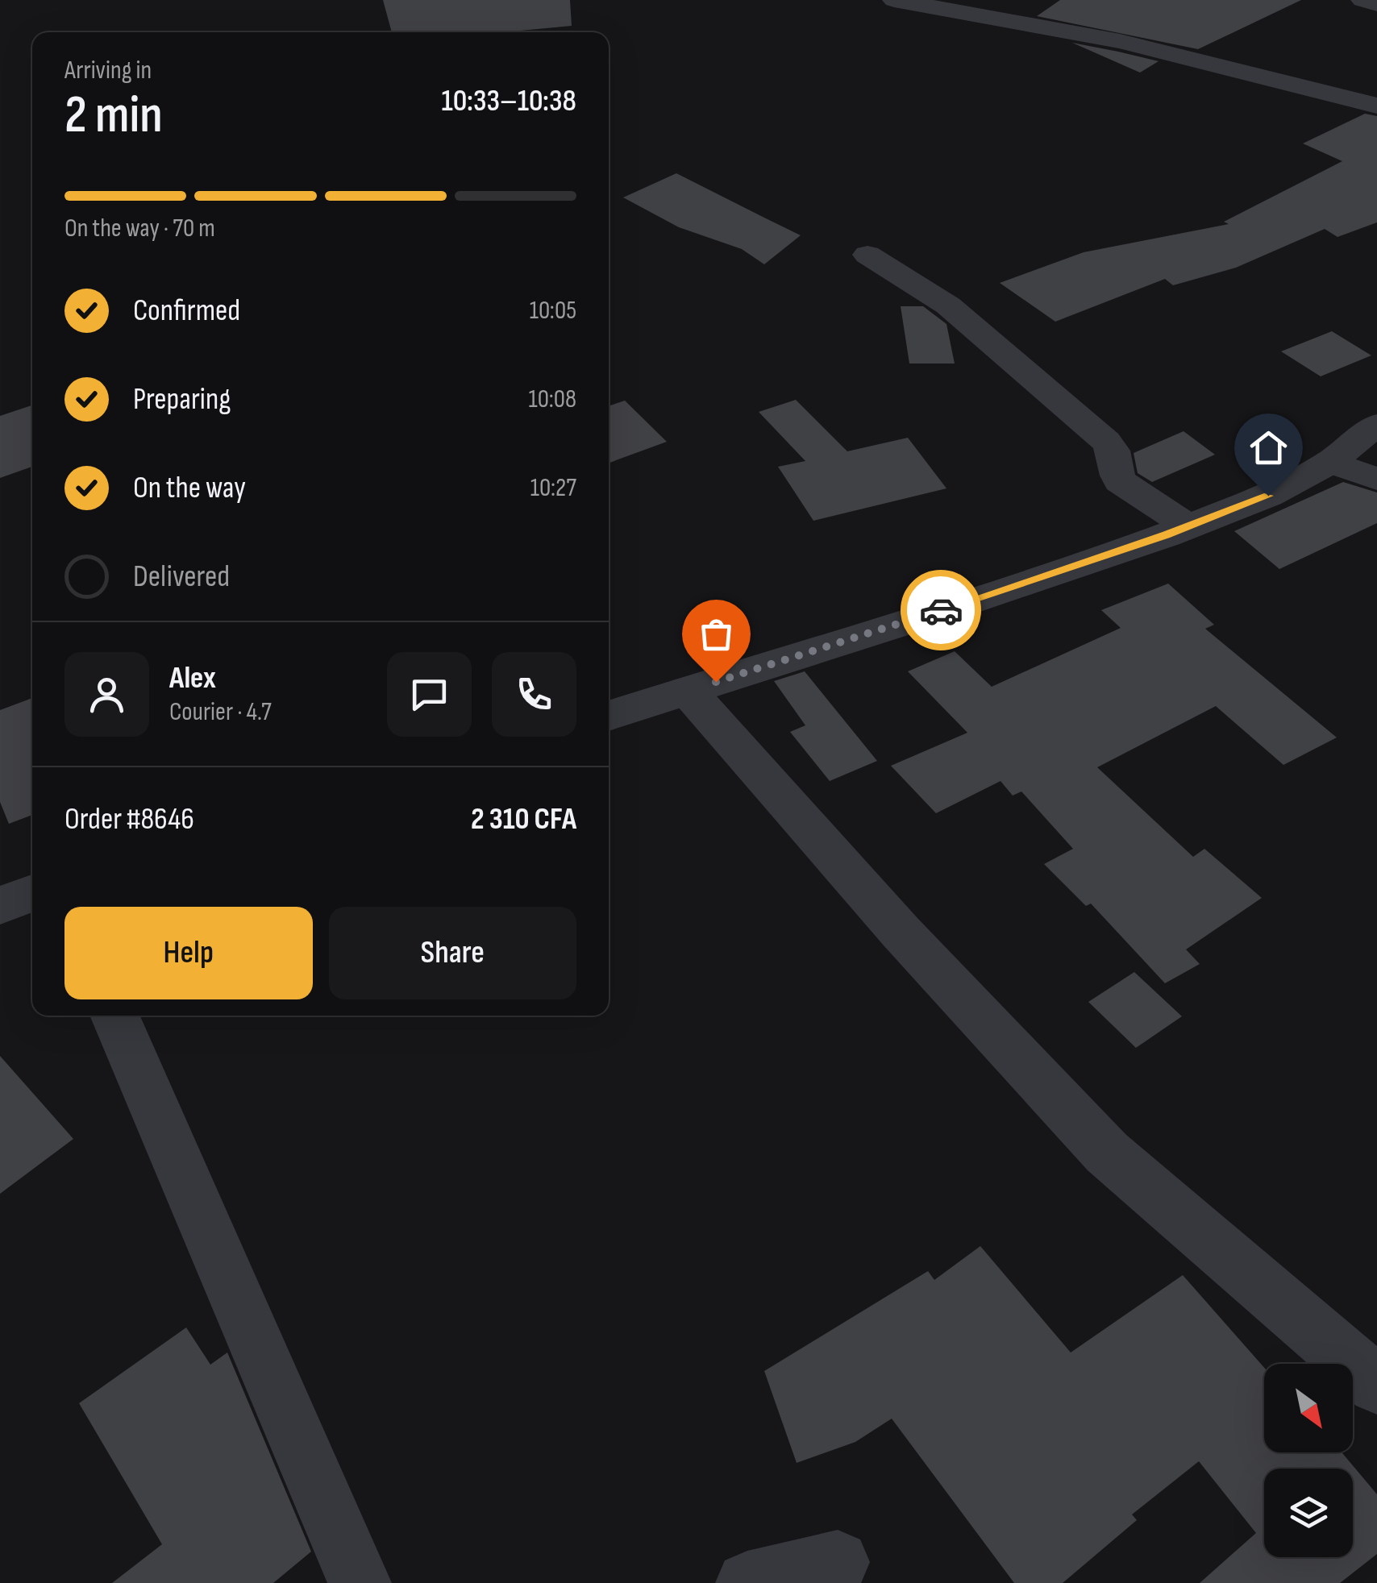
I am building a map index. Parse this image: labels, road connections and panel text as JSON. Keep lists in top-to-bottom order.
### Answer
{
  "north": "bottom right",
  "page": {
    "heading": ["2 min", "Arriving in", "10:33–10:38"],
    "panel": [
      "Alex",
      "Courier · 4.7",
      "Order #8646",
      "2 310 CFA"
    ],
    "bar": "On the way · 70 m",
    "list": [
      ["Confirmed", "10:05"],
      ["Preparing", "10:08"],
      ["On the way", "10:27"],
      "Delivered"
    ],
    "buttons": ["Help", "Share"]
  }
}
